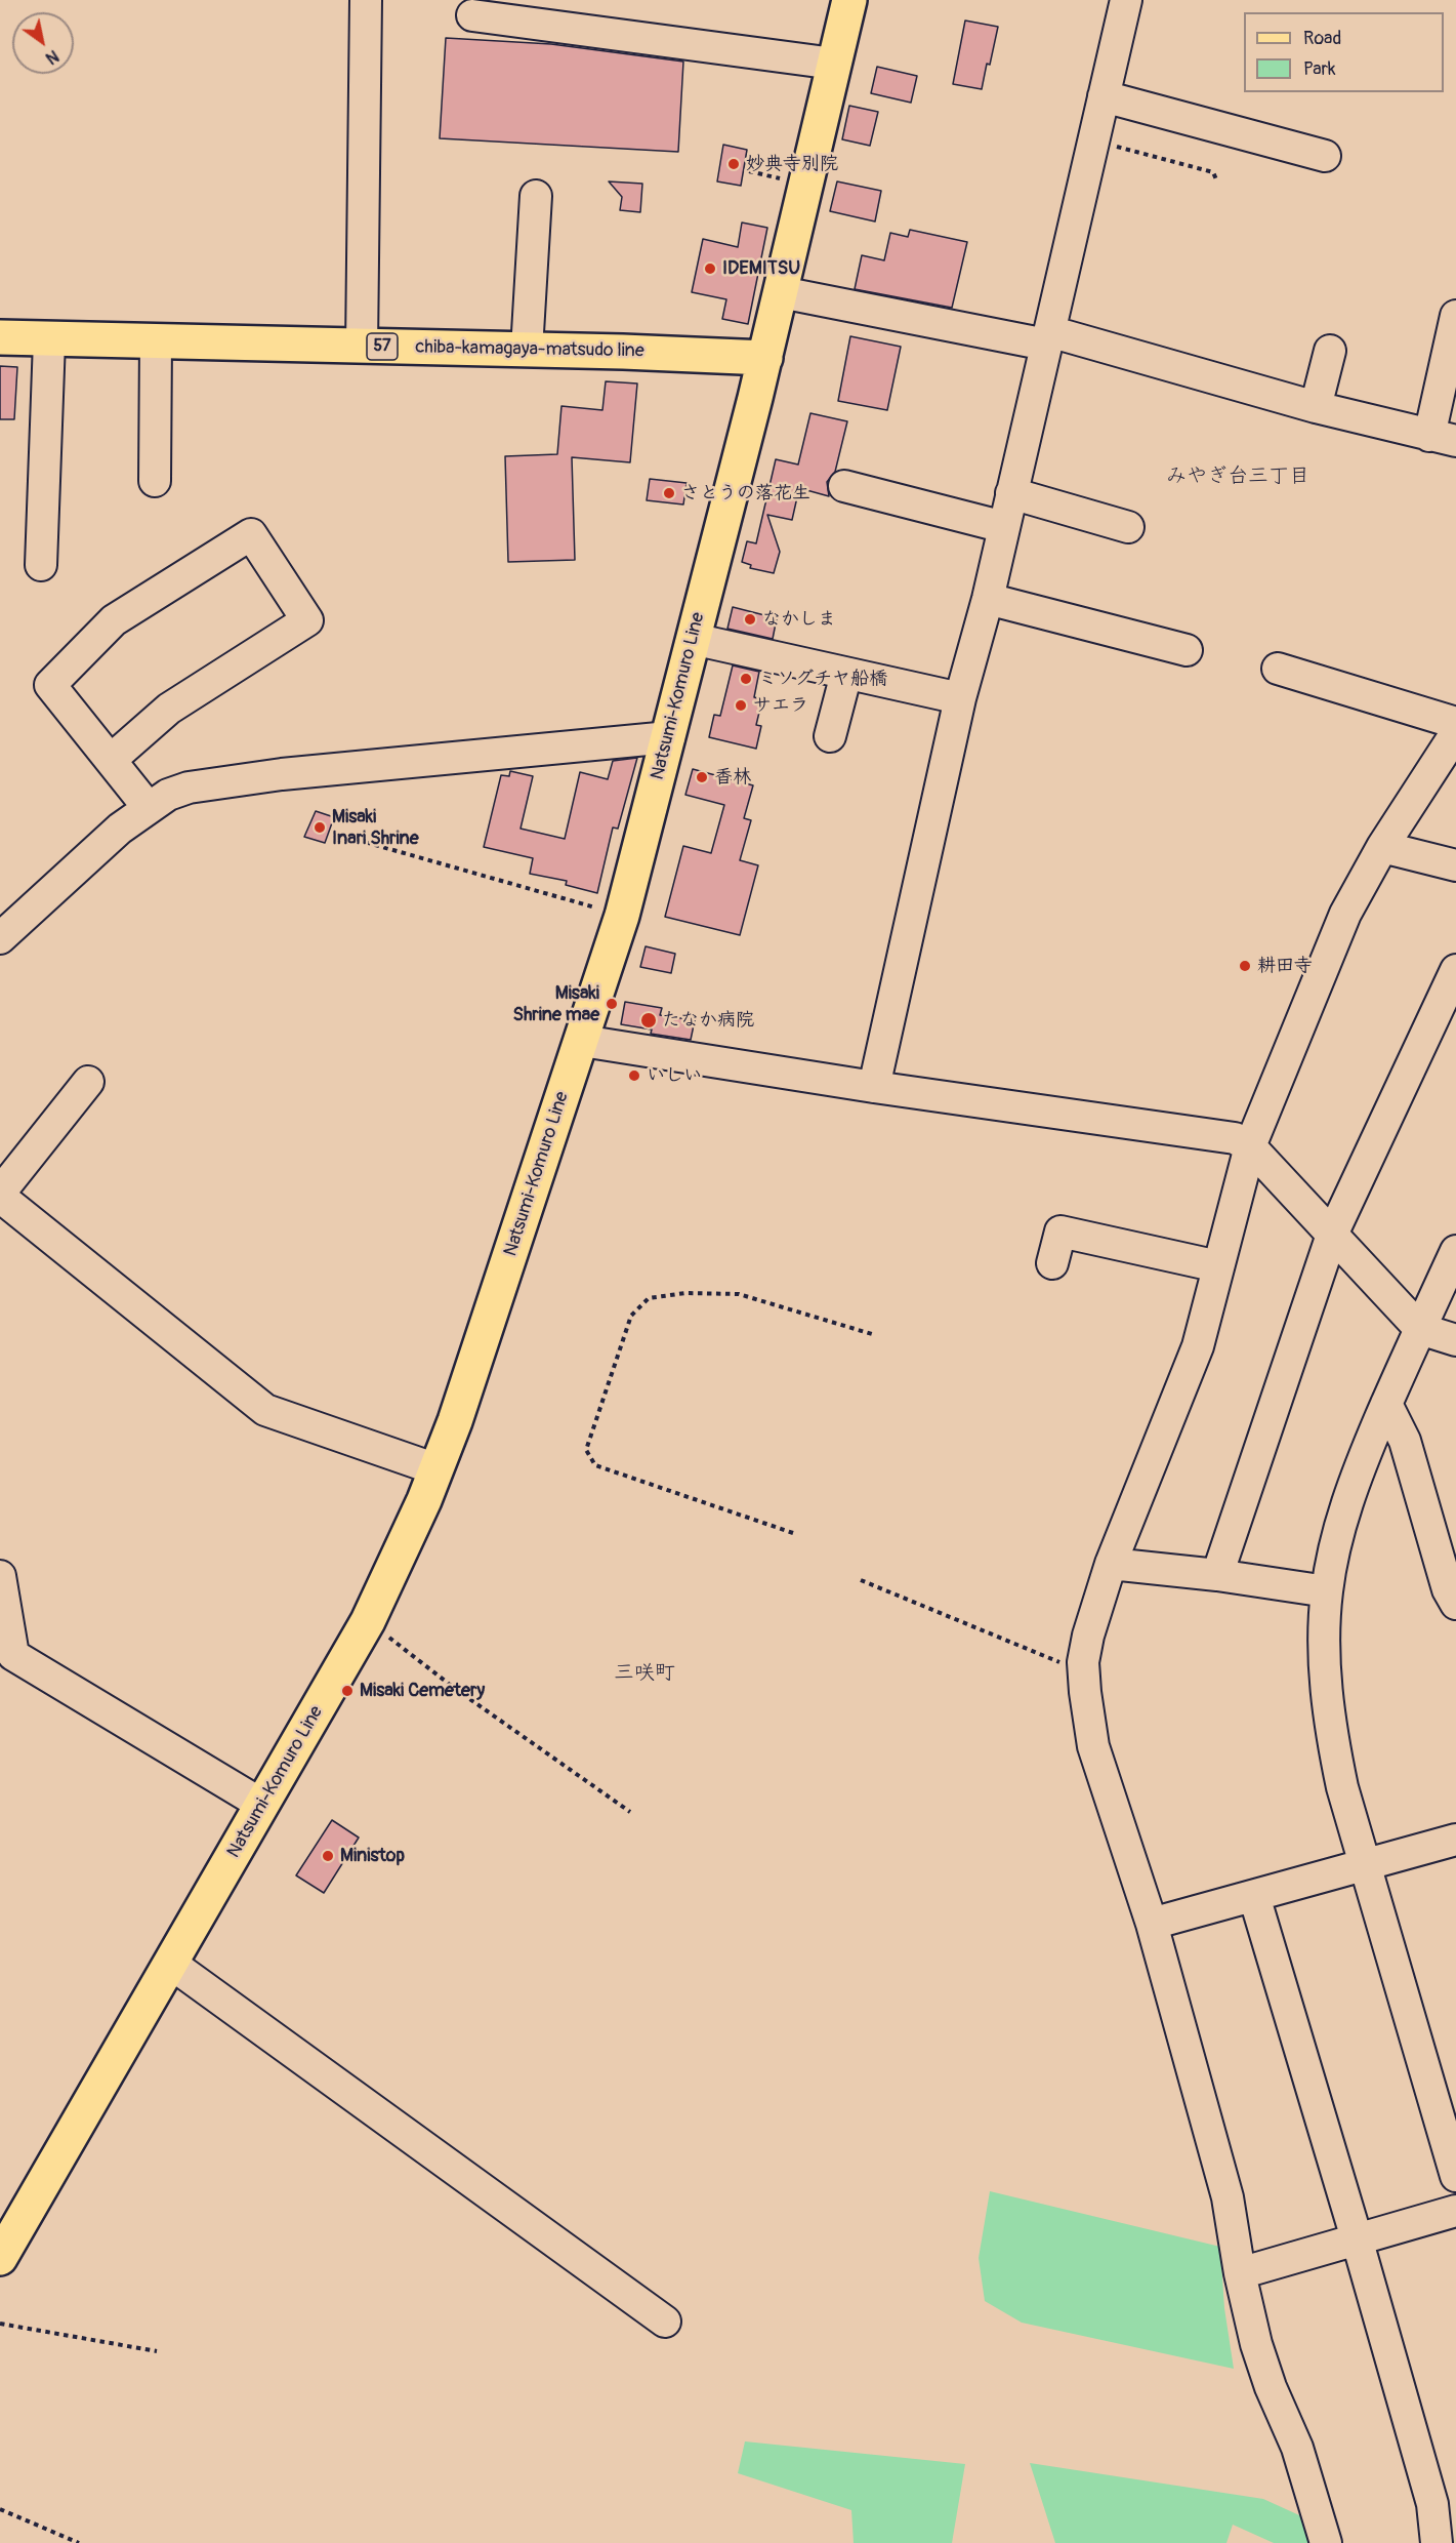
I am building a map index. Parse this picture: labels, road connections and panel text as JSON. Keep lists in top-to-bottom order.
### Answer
{
  "streets": {
    "main road": ["57", "chiba-kamagaya-matsudo line", "Natsumi-Komuro Line"]
  },
  "crossings": [
    ["chiba-kamagaya-matsudo line", "Natsumi-Komuro Line"]
  ],
  "districts": ["みやぎ台三丁目", "三咲町"],
  "places": [
    "妙典寺別院",
    "IDEMITSU",
    "さとうの落花生",
    "なかしま",
    "ミソグチヤ船橋",
    "サエラ",
    "香林",
    "Misaki Inari Shrine",
    "耕田寺",
    "Misaki Shrine mae",
    "たなか病院",
    "いしい",
    "Misaki Cemetery",
    "Ministop"
  ],
  "legend": ["Road", "Park"],
  "north": "bottom right"
}
